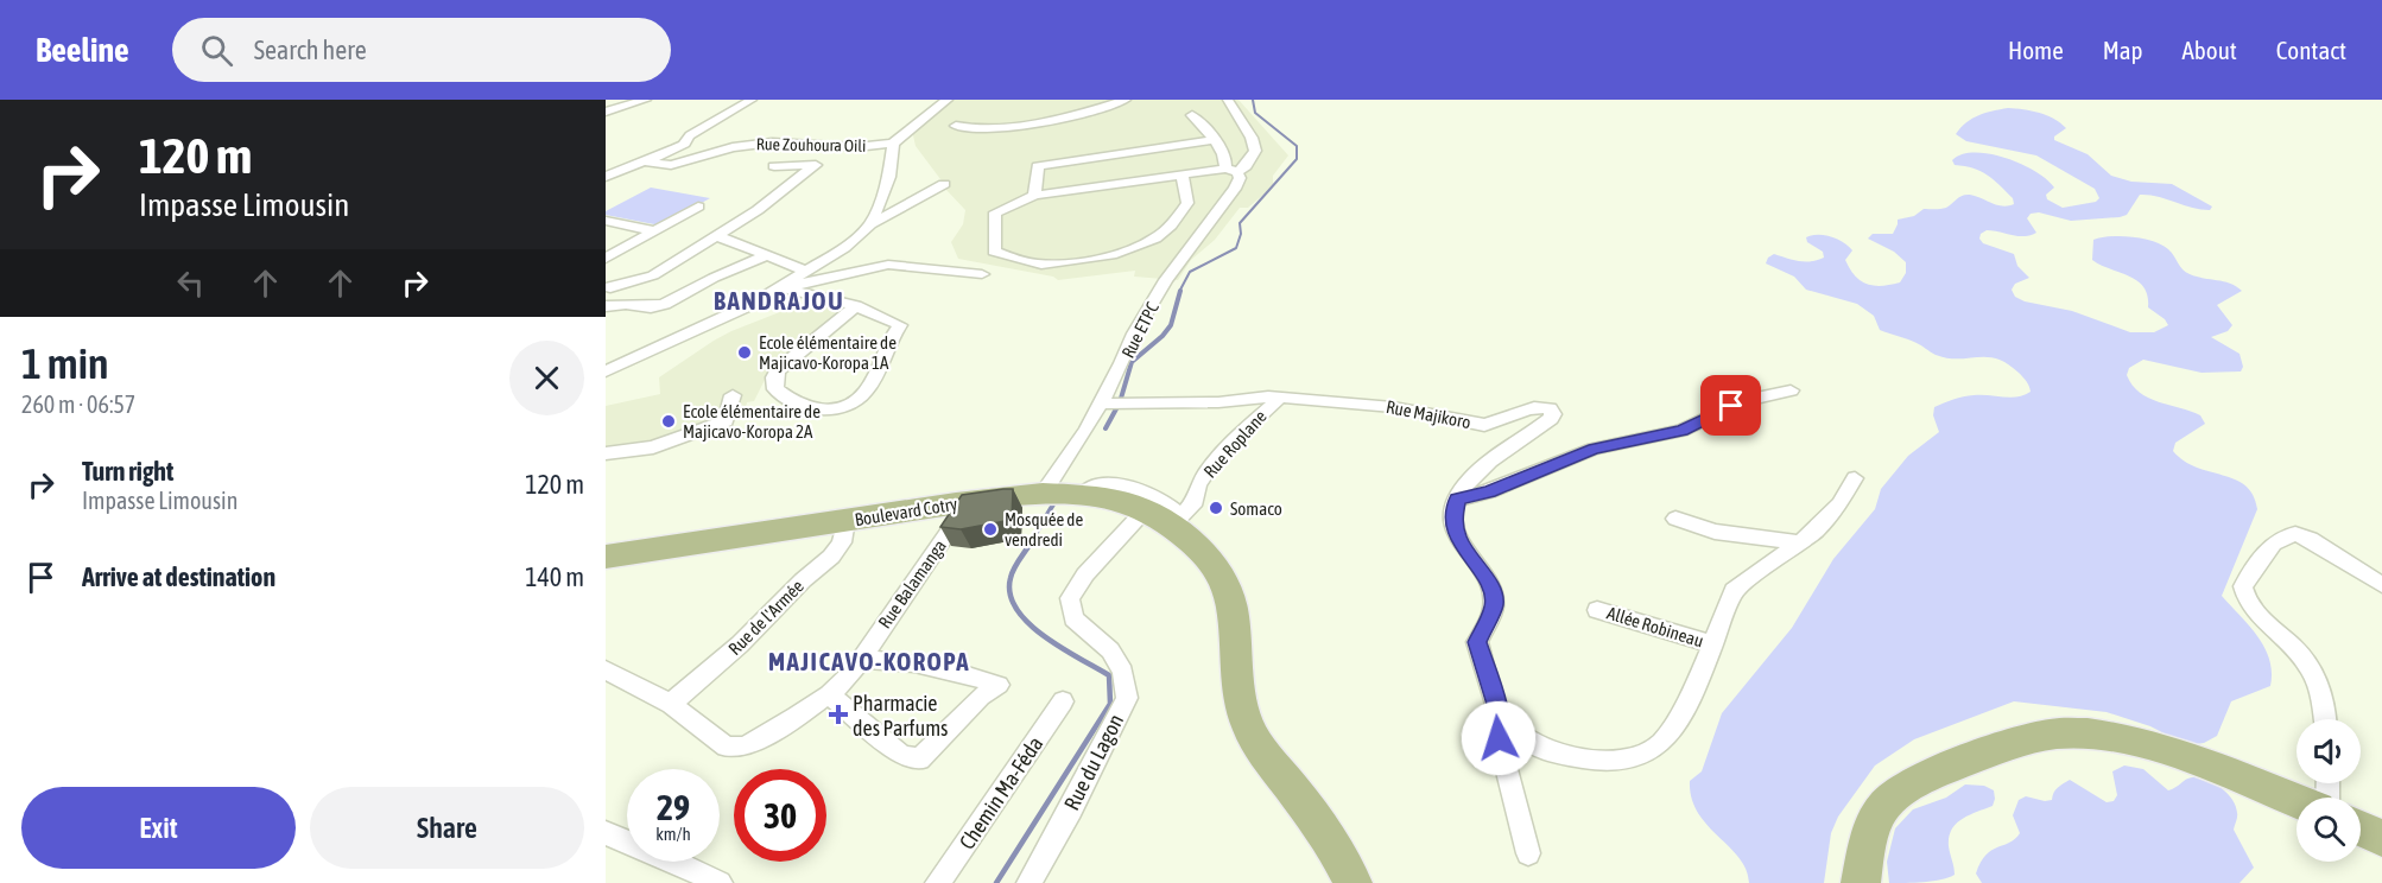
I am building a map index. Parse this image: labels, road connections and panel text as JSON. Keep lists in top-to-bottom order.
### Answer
{
  "streets": {
    "main road": ["Boulevard Cotry"],
    "street": [
      "Rue Zouhoura Oili",
      "Rue ETPC",
      "Rue Majikoro",
      "Rue Roplane",
      "Rue Balamanga",
      "Rue de l'Armée",
      "Allée Robineau",
      "Rue du Lagon",
      "Chemin Ma-Féda"
    ]
  },
  "crossings": [
    ["Rue ETPC", "Rue Majikoro"],
    ["Rue ETPC", "Boulevard Cotry"],
    ["Rue Majikoro", "Rue Roplane"],
    ["Rue Roplane", "Boulevard Cotry"],
    ["Rue Roplane", "Rue du Lagon"],
    ["Boulevard Cotry", "Rue Balamanga"],
    ["Boulevard Cotry", "Rue de l'Armée"],
    ["Boulevard Cotry", "Rue du Lagon"],
    ["Rue Balamanga", "Rue de l'Armée"]
  ],
  "districts": ["BANDRAJOU", "MAJICAVO-KOROPA"],
  "places": {
    "other": [
      "Ecole élémentaire de Majicavo-Koropa 1A",
      "Ecole élémentaire de Majicavo-Koropa 2A",
      "Somaco",
      "Mosquée de vendredi"
    ],
    "health": ["Pharmacie des Parfums"]
  },
  "page": {
    "header": "Beeline",
    "search": "Search here",
    "nav": [
      "Home",
      "Map",
      "About",
      "Contact"
    ],
    "turn": ["120 m", "Impasse Limousin"],
    "heading": ["1 min", "260 m · 06:57"],
    "list": [
      {
        "name": "Turn right",
        "note": "Impasse Limousin",
        "value": "120 m"
      },
      {
        "name": "Arrive at destination",
        "value": "140 m"
      }
    ],
    "speed": "29 km/h",
    "limit": "30",
    "buttons": ["Exit", "Share"]
  }
}
